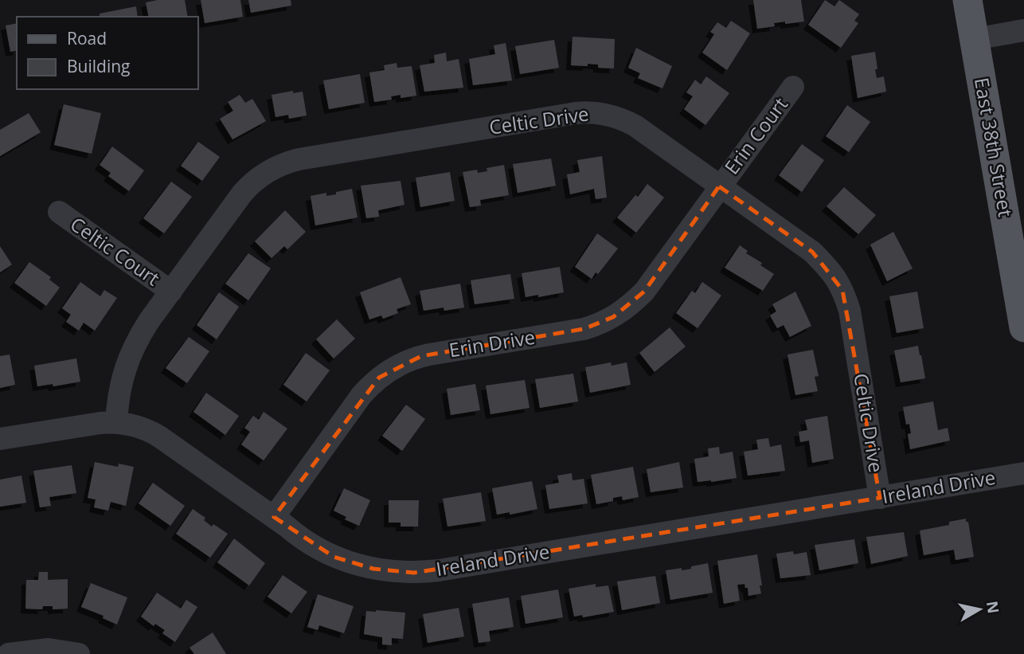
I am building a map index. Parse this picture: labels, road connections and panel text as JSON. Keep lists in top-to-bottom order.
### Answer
{
  "streets": {
    "main road": ["East 38th Street"],
    "street": [
      "Celtic Drive",
      "Erin Court",
      "Celtic Court",
      "Erin Drive",
      "Ireland Drive"
    ]
  },
  "crossings": [
    ["Celtic Drive", "Erin Court"],
    ["Celtic Drive", "Celtic Court"],
    ["Celtic Drive", "Erin Drive"],
    ["Celtic Drive", "Ireland Drive"],
    ["Erin Court", "Erin Drive"],
    ["Erin Drive", "Ireland Drive"]
  ],
  "legend": ["Road", "Building"],
  "north": "right"
}
